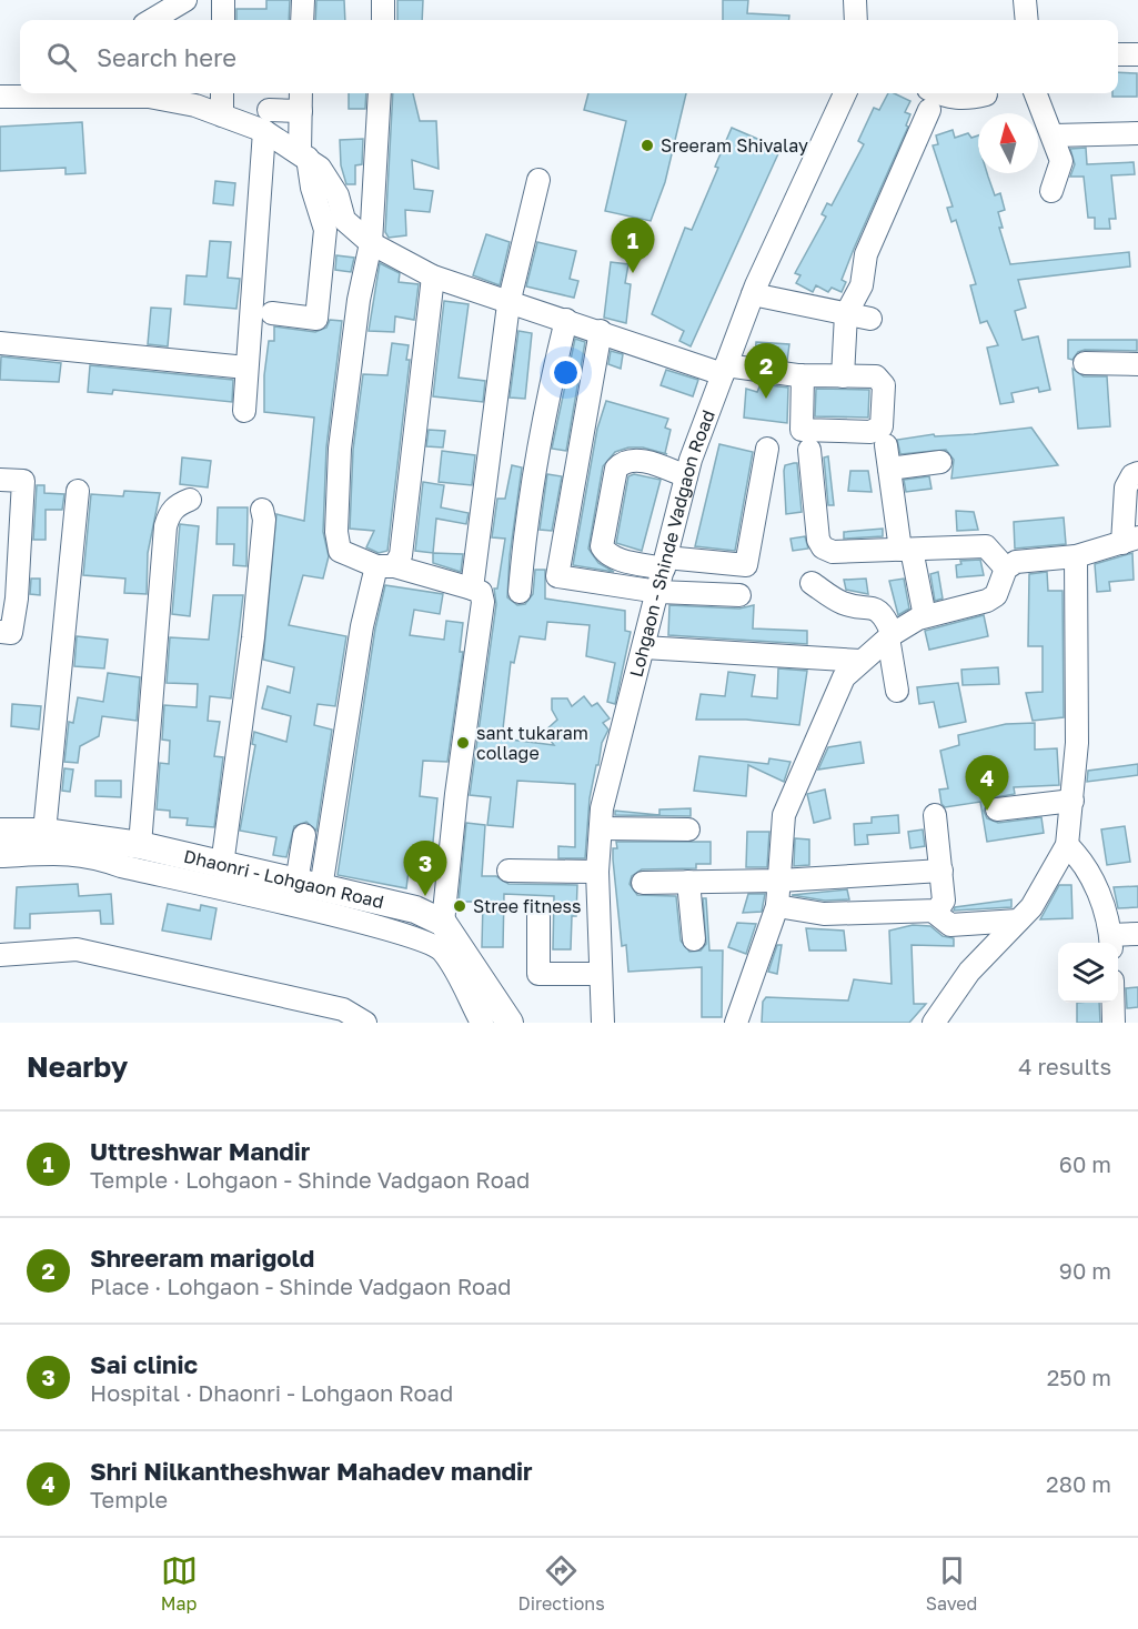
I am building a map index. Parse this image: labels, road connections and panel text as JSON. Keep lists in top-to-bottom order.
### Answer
{
  "streets": {
    "main road": ["Dhaonri - Lohgaon Road"],
    "street": ["Lohgaon - Shinde Vadgaon Road"]
  },
  "places": ["Sreeram Shivalay", "sant tukaram collage", "Stree fitness"],
  "north": "top",
  "page": {
    "search": "Search here",
    "pins": [
      "1",
      "2",
      "4",
      "3"
    ],
    "heading": ["Nearby", "4 results"],
    "list": [
      {
        "mark": "1",
        "name": "Uttreshwar Mandir",
        "note": "Temple · Lohgaon - Shinde Vadgaon Road",
        "value": "60 m"
      },
      {
        "mark": "2",
        "name": "Shreeram marigold",
        "note": "Place · Lohgaon - Shinde Vadgaon Road",
        "value": "90 m"
      },
      {
        "mark": "3",
        "name": "Sai clinic",
        "note": "Hospital · Dhaonri - Lohgaon Road",
        "value": "250 m"
      },
      {
        "mark": "4",
        "name": "Shri Nilkantheshwar Mahadev mandir",
        "note": "Temple",
        "value": "280 m"
      }
    ],
    "nav": ["Map", "Directions", "Saved"]
  }
}
